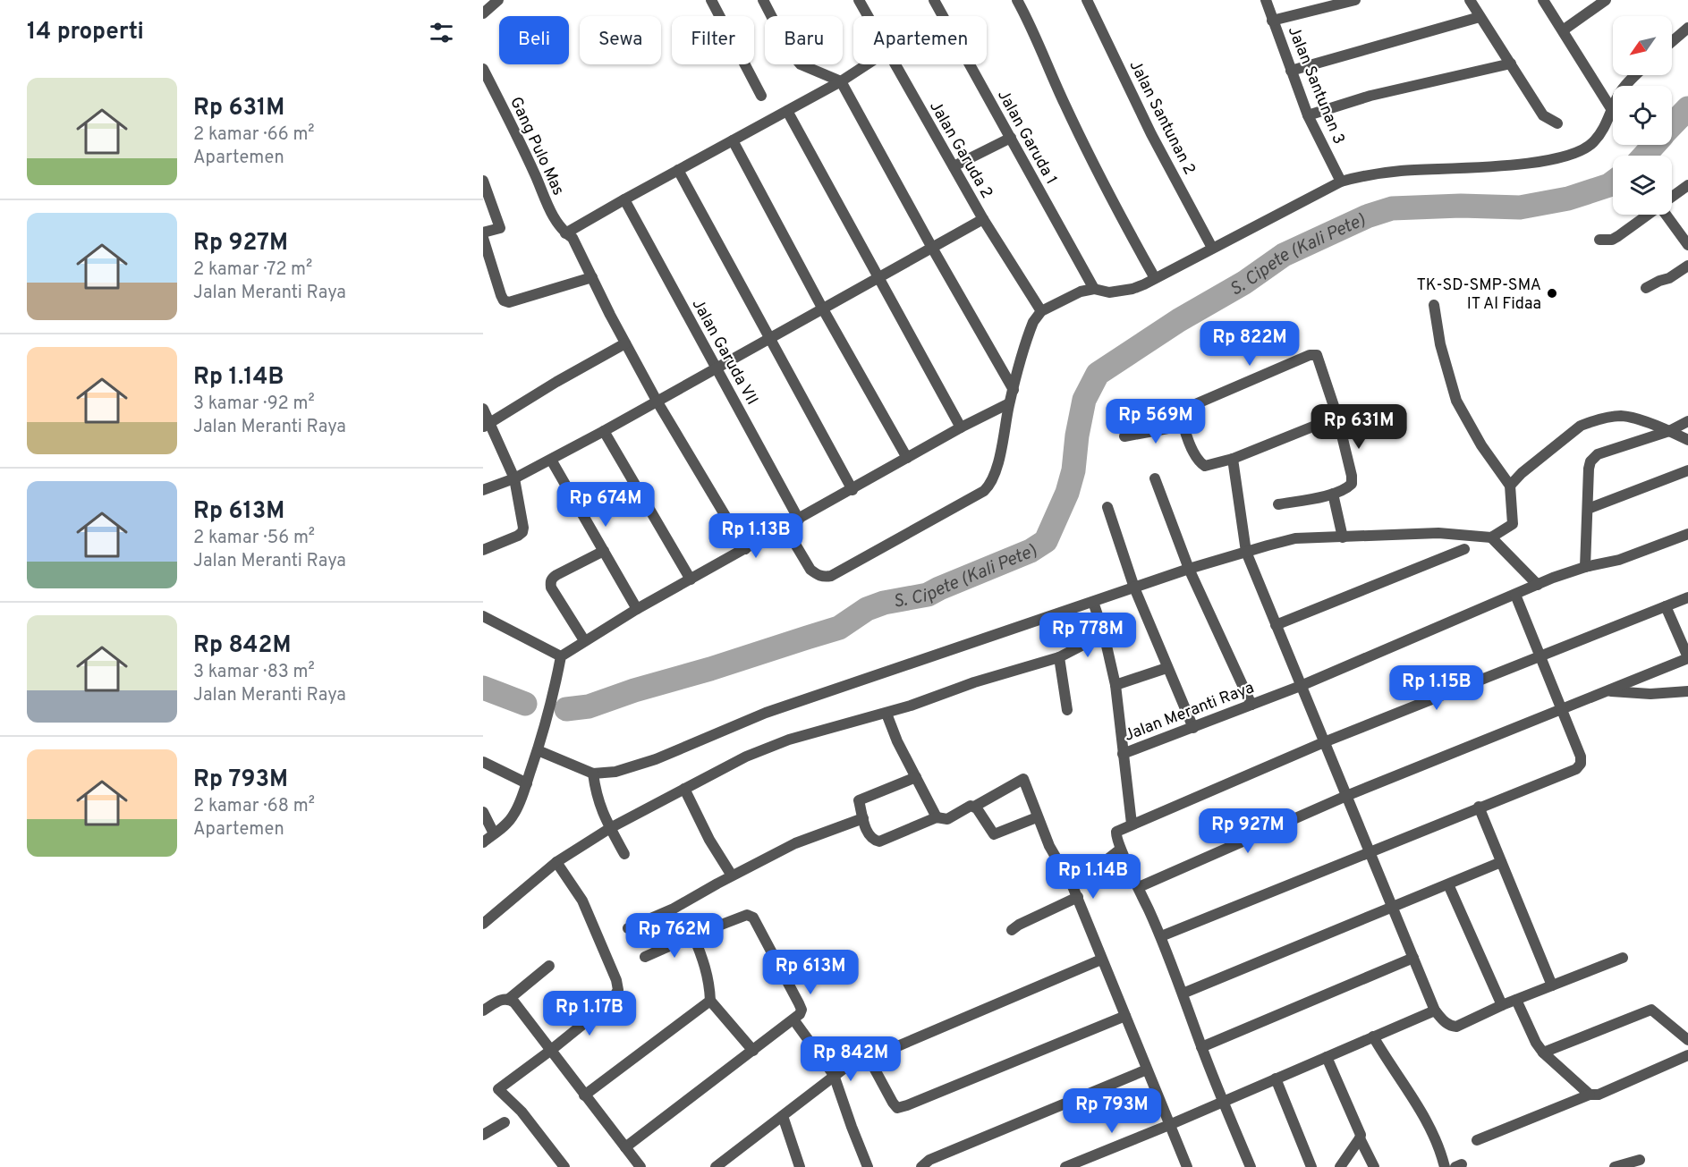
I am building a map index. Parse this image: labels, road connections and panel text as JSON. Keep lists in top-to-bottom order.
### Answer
{
  "streets": {
    "street": [
      "Jalan Santunan 3",
      "Jalan Santunan 2",
      "Jalan Garuda 1",
      "Gang Pulo Mas",
      "Jalan Garuda 2",
      "Jalan Garuda VII",
      "Jalan Meranti Raya"
    ]
  },
  "water": ["S. Cipete (Kali Pete)"],
  "places": ["TK-SD-SMP-SMA IT Al Fidaa"],
  "north": "bottom left",
  "page": {
    "heading": "14 properti",
    "chip": [
      "Beli",
      "Sewa",
      "Filter",
      "Baru",
      "Apartemen"
    ],
    "list": [
      {
        "name": "Rp 631M",
        "note": "2 kamar · 66 m² · Apartemen"
      },
      {
        "name": "Rp 927M",
        "note": "2 kamar · 72 m² · Jalan Meranti Raya"
      },
      {
        "name": "Rp 1.14B",
        "note": "3 kamar · 92 m² · Jalan Meranti Raya"
      },
      {
        "name": "Rp 613M",
        "note": "2 kamar · 56 m² · Jalan Meranti Raya"
      },
      {
        "name": "Rp 842M",
        "note": "3 kamar · 83 m² · Jalan Meranti Raya"
      },
      {
        "name": "Rp 793M",
        "note": "2 kamar · 68 m² · Apartemen"
      }
    ],
    "price": [
      "Rp 822M",
      "Rp 569M",
      "Rp 631M",
      "Rp 674M",
      "Rp 1.13B",
      "Rp 778M",
      "Rp 1.15B",
      "Rp 927M",
      "Rp 1.14B",
      "Rp 762M",
      "Rp 613M",
      "Rp 1.17B",
      "Rp 842M",
      "Rp 793M"
    ]
  }
}
